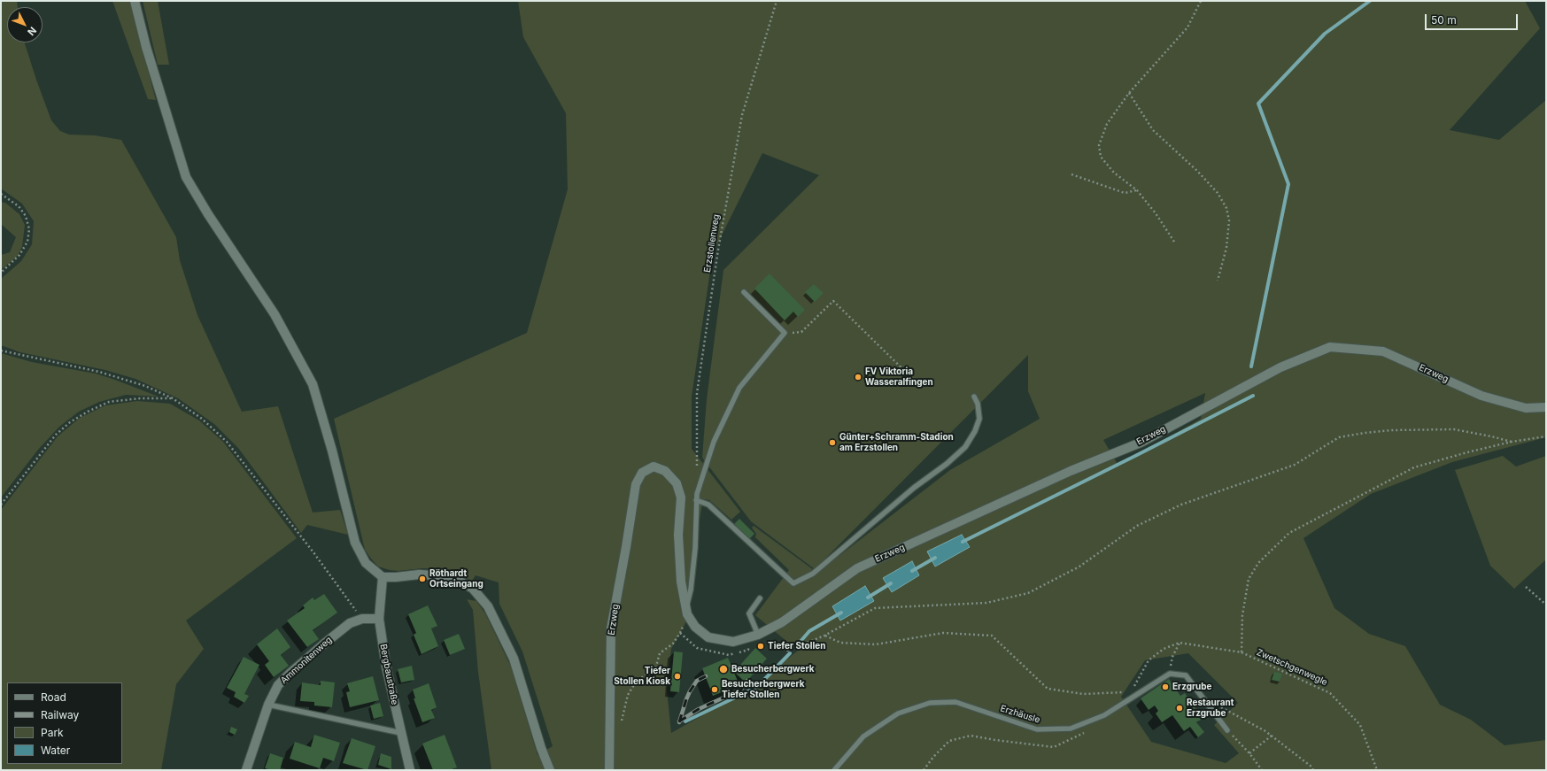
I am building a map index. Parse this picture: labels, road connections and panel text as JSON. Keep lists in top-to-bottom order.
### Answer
{
  "streets": {
    "street": ["Erzweg", "Ammonitenweg", "Bergbaustraße"],
    "lane": ["Erzhäusle"],
    "path": ["Erzstollenweg", "Zwetschgenwegle"]
  },
  "crossings": [
    ["Ammonitenweg", "Bergbaustraße"]
  ],
  "places": [
    "FV Viktoria Wasseralfingen",
    "Günter+Schramm-Stadion am Erzstollen",
    "Röthardt Ortseingang",
    "Tiefer Stollen",
    "Besucherbergwerk",
    "Tiefer Stollen Kiosk",
    "Erzgrube",
    "Besucherbergwerk Tiefer Stollen",
    "Restaurant Erzgrube"
  ],
  "legend": [
    "Road",
    "Railway",
    "Park",
    "Water"
  ],
  "scale_bar": "50 m",
  "north": "bottom right"
}
